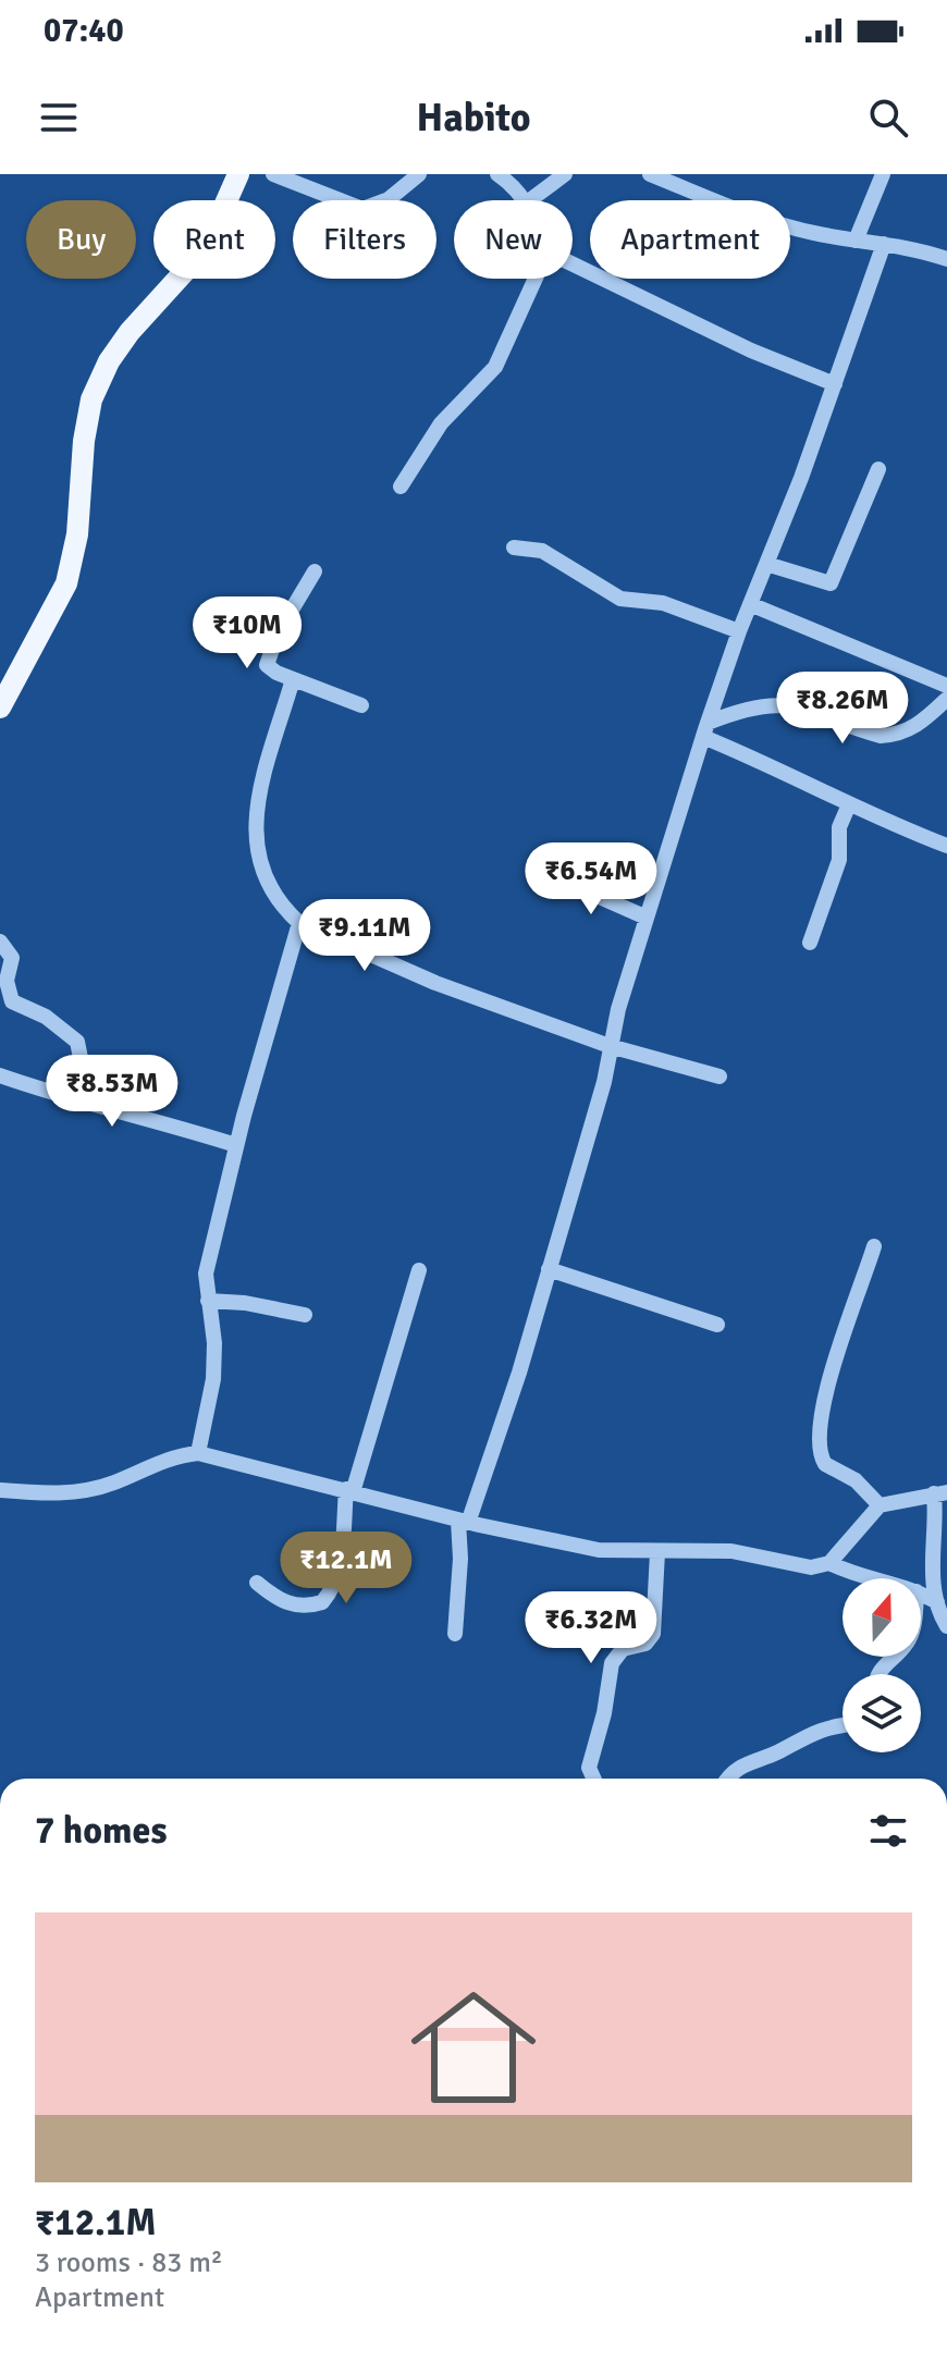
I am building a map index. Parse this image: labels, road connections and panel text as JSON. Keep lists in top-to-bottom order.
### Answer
{
  "north": "top",
  "page": {
    "status": "07:40",
    "header": "Habito",
    "chip": [
      "Buy",
      "Rent",
      "Filters",
      "New",
      "Apartment"
    ],
    "price": [
      "₹10M",
      "₹8.26M",
      "₹6.54M",
      "₹9.11M",
      "₹8.53M",
      "₹12.1M",
      "₹6.32M"
    ],
    "heading": "7 homes",
    "list": [
      {
        "name": "₹12.1M",
        "note": "3 rooms · 83 m² · Apartment"
      }
    ]
  }
}
